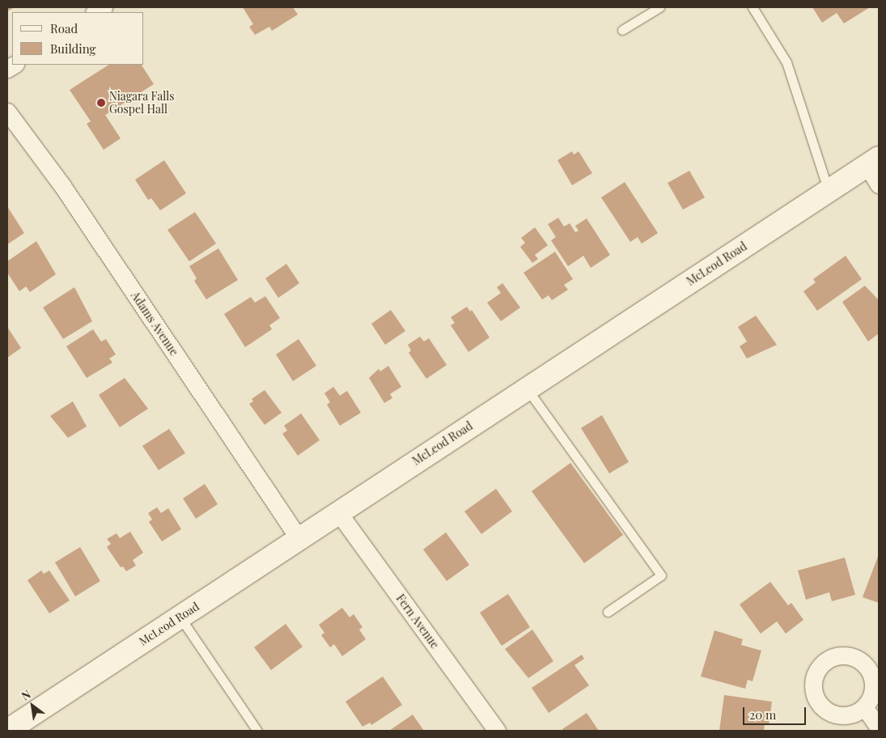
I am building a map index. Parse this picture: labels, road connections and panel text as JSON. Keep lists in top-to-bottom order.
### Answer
{
  "streets": {
    "main road": ["McLeod Road"],
    "street": ["Adams Avenue", "Fern Avenue"]
  },
  "crossings": [
    ["McLeod Road", "Adams Avenue"],
    ["McLeod Road", "Fern Avenue"]
  ],
  "places": ["Niagara Falls Gospel Hall"],
  "legend": ["Road", "Building"],
  "scale_bar": "20 m",
  "north": "top left"
}
